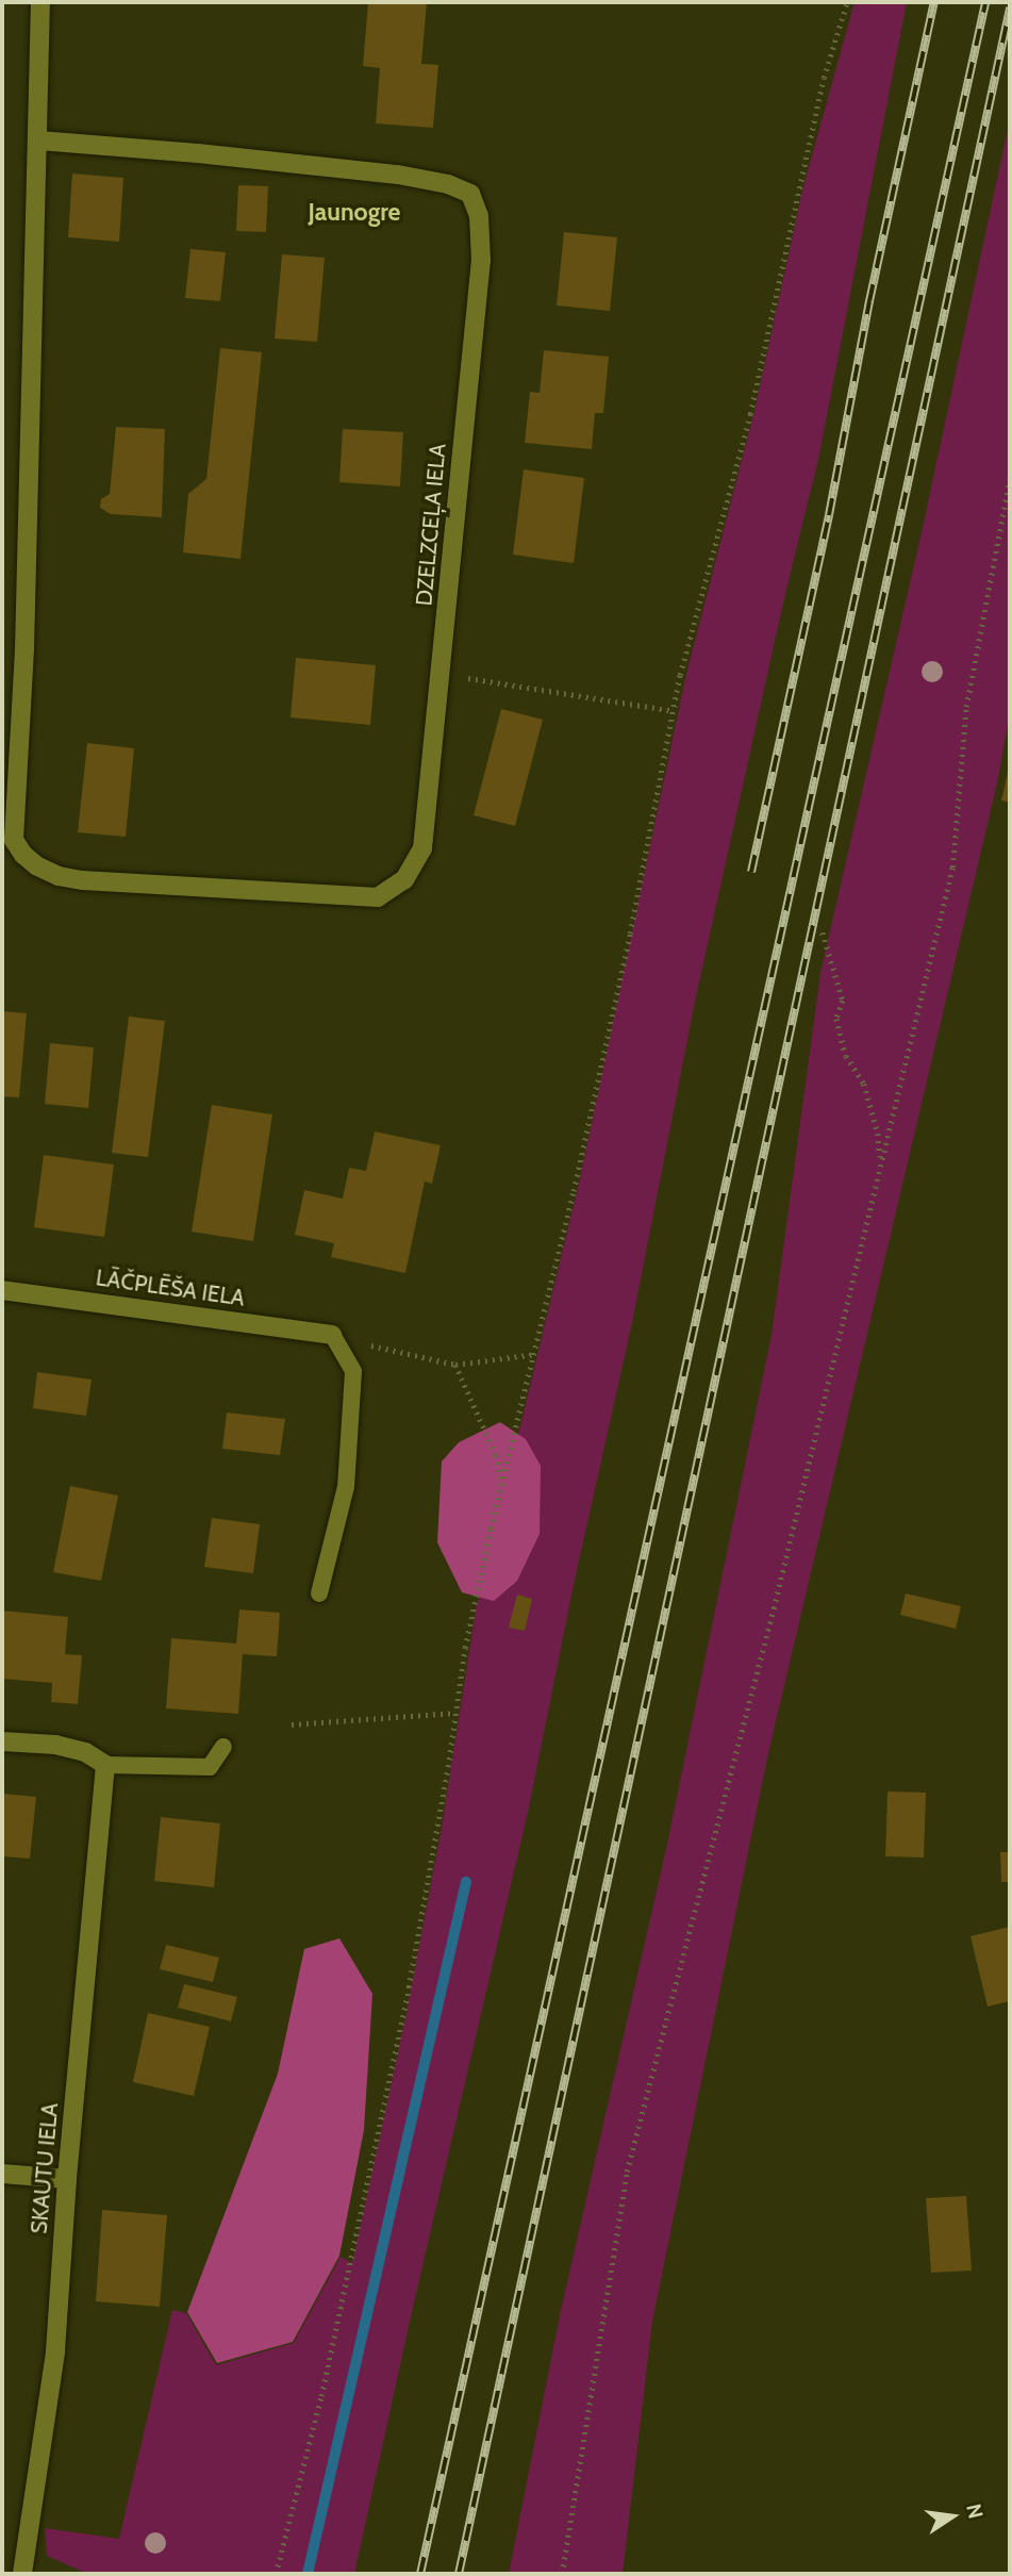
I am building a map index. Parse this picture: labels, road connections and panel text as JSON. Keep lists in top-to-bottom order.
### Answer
{
  "streets": {
    "street": ["DZELZCEĻA IELA", "LĀČPLĒŠA IELA", "SKAUTU IELA"]
  },
  "districts": ["Jaunogre"],
  "north": "right"
}
